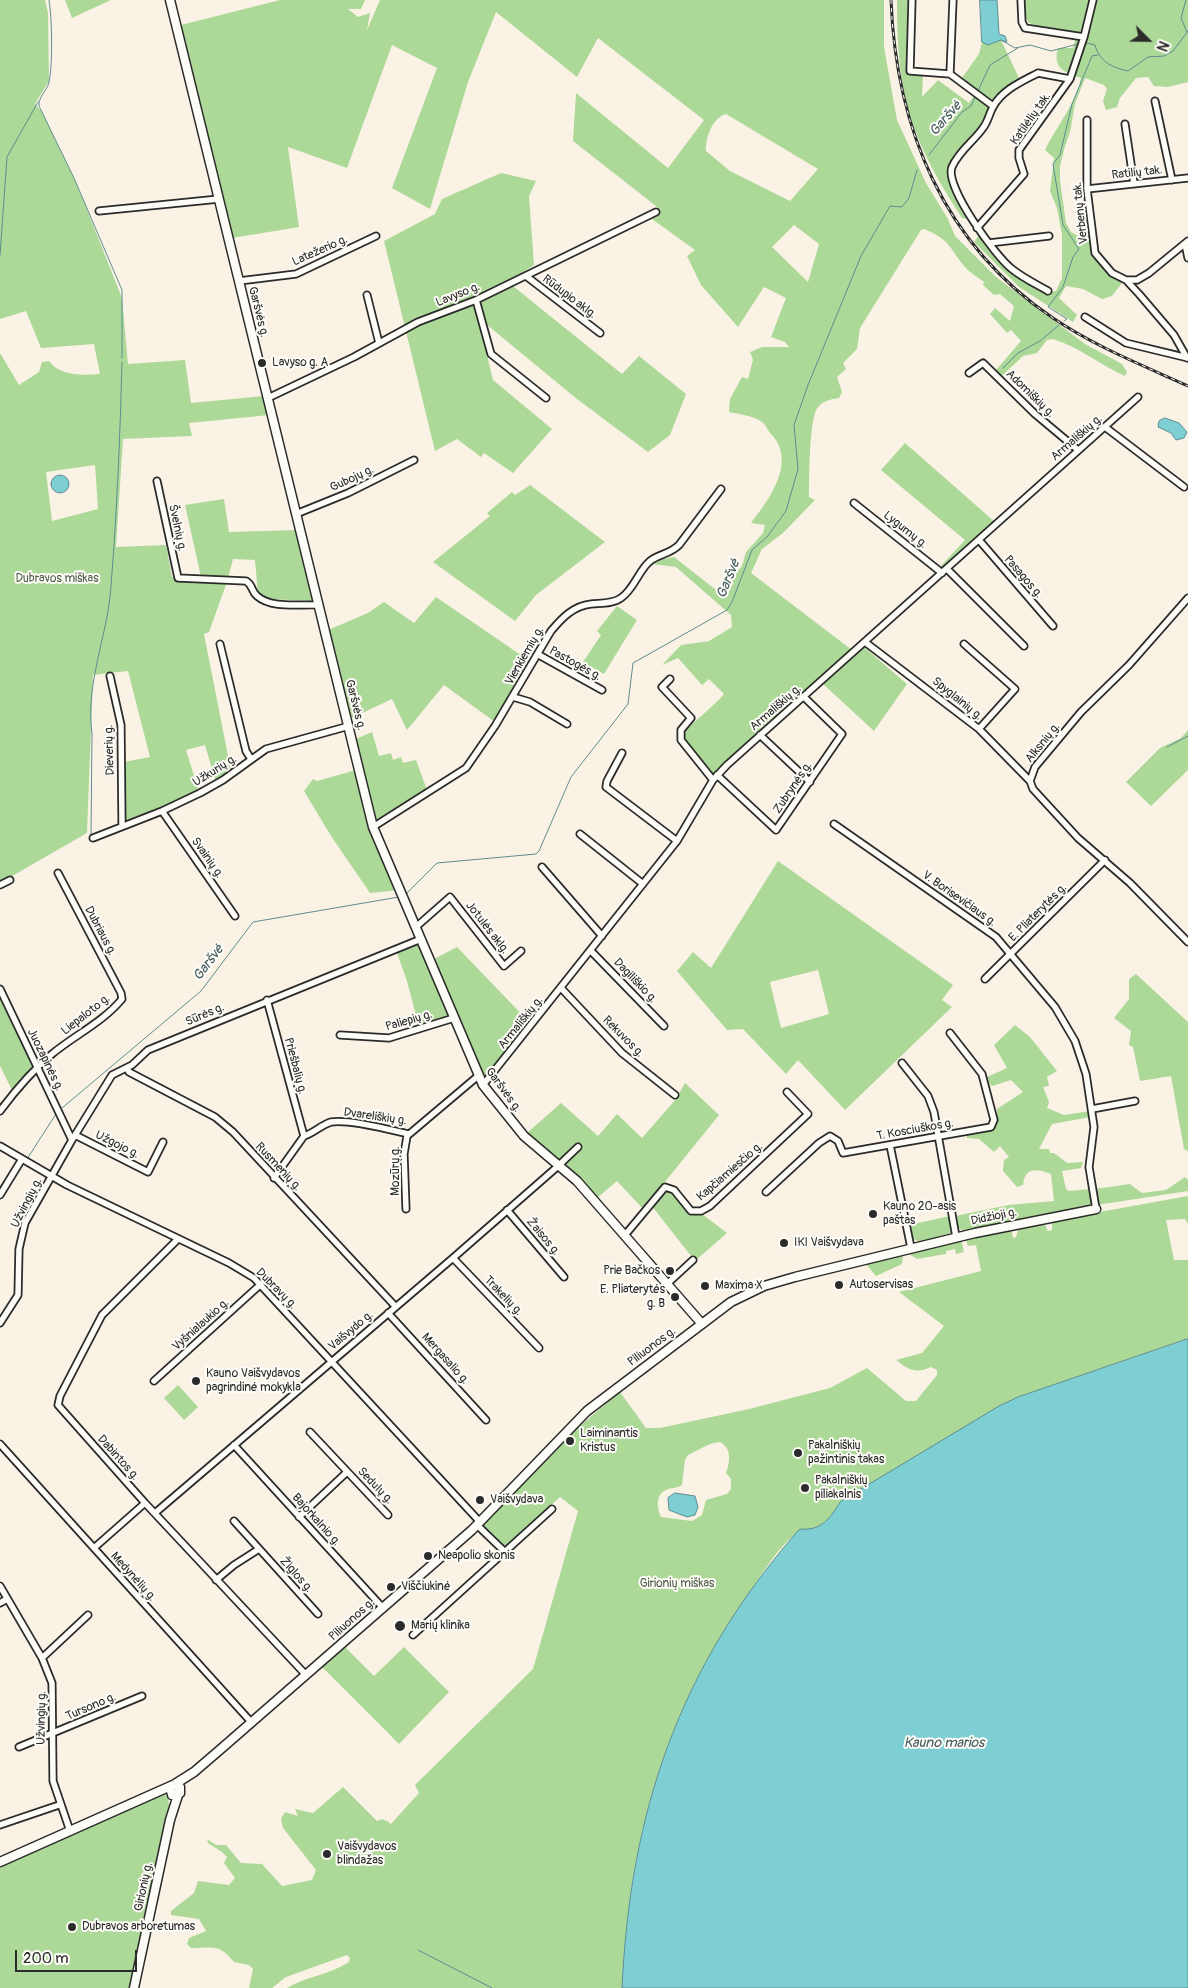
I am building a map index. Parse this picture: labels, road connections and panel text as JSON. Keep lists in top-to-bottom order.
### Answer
{
  "streets": {
    "main road": [
      "Garšvės g.",
      "Didžioji g.",
      "Piliuonos g.",
      "Girionių g."
    ],
    "street": [
      "Katilėlių tak.",
      "Ratilių tak.",
      "Verbenų tak.",
      "Latežerio g.",
      "Lavyso g.",
      "Rūdupio aklg.",
      "Adomiškių g.",
      "Armališkių g.",
      "Gubojų g.",
      "Švelnių g.",
      "Lygumų g.",
      "Pasagos g.",
      "Vienkiemių g.",
      "Pastogės g.",
      "Spyglainių g.",
      "Alksnių g.",
      "Dieverių g.",
      "Užkurių g.",
      "Zubrynės g.",
      "Svainių g.",
      "V. Borisevičiaus g.",
      "E. Pliaterytės g.",
      "Jotulės aklg.",
      "Dubriaus g.",
      "Dagiliškio g.",
      "Liepaloto g.",
      "Sūrės g.",
      "Paliepių g.",
      "Rekuvos g.",
      "Juozapinės g.",
      "Priešbalių g.",
      "Dvareliškių g.",
      "T. Kosciuškos g.",
      "Užgojo g.",
      "Rusmenių g.",
      "Mozūrų g.",
      "Kapčiamiesčio g.",
      "Užvingių g.",
      "Žaisos g.",
      "Dubravų g.",
      "Trakelių g.",
      "Vyšnialaukio g.",
      "Vaišvydo g.",
      "Mergasalio g.",
      "Dabintos g.",
      "Sedulų g.",
      "Bajorkalnio g.",
      "Žiglos g.",
      "Medynėlių g.",
      "Tursono g."
    ]
  },
  "crossings": [
    ["Ratilių tak.", "Verbenų tak."],
    ["Latežerio g.", "Garšvės g."],
    ["Lavyso g.", "Rūdupio aklg."],
    ["Lavyso g.", "Garšvės g."],
    ["Garšvės g.", "Armališkių g."],
    ["Garšvės g.", "Gubojų g."],
    ["Garšvės g.", "Švelnių g."],
    ["Garšvės g.", "Vienkiemių g."],
    ["Garšvės g.", "Užkurių g."],
    ["Garšvės g.", "Jotulės aklg."],
    ["Garšvės g.", "Sūrės g."],
    ["Garšvės g.", "Paliepių g."],
    ["Garšvės g.", "Dvareliškių g."],
    ["Garšvės g.", "Kapčiamiesčio g."],
    ["Garšvės g.", "Didžioji g."],
    ["Garšvės g.", "Vaišvydo g."],
    ["Garšvės g.", "Piliuonos g."],
    ["Adomiškių g.", "Armališkių g."],
    ["Armališkių g.", "Lygumų g."],
    ["Armališkių g.", "Pasagos g."],
    ["Armališkių g.", "Spyglainių g."],
    ["Armališkių g.", "Zubrynės g."],
    ["Armališkių g.", "Dagiliškio g."],
    ["Armališkių g.", "Rekuvos g."],
    ["Vienkiemių g.", "Pastogės g."],
    ["Spyglainių g.", "Alksnių g."],
    ["Alksnių g.", "E. Pliaterytės g."],
    ["Dieverių g.", "Užkurių g."],
    ["Užkurių g.", "Svainių g."],
    ["V. Borisevičiaus g.", "E. Pliaterytės g."],
    ["V. Borisevičiaus g.", "Didžioji g."],
    ["Dubriaus g.", "Liepaloto g."],
    ["Liepaloto g.", "Juozapinės g."],
    ["Sūrės g.", "Juozapinės g."],
    ["Sūrės g.", "Priešbalių g."],
    ["Sūrės g.", "Užgojo g."],
    ["Sūrės g.", "Rusmenių g."],
    ["Sūrės g.", "Užvingių g."],
    ["Sūrės g.", "Dubravų g."],
    ["Juozapinės g.", "Užgojo g."],
    ["Priešbalių g.", "Dvareliškių g."],
    ["Dvareliškių g.", "Rusmenių g."],
    ["Dvareliškių g.", "Mozūrų g."],
    ["Rusmenių g.", "Vaišvydo g."],
    ["Užvingių g.", "Dubravų g."],
    ["Užvingių g.", "Piliuonos g."],
    ["Užvingių g.", "Tursono g."],
    ["Didžioji g.", "Piliuonos g."],
    ["Žaisos g.", "Vaišvydo g."],
    ["Dubravų g.", "Vyšnialaukio g."],
    ["Dubravų g.", "Vaišvydo g."],
    ["Dubravų g.", "Piliuonos g."],
    ["Dubravų g.", "Dabintos g."],
    ["Trakelių g.", "Vaišvydo g."],
    ["Vaišvydo g.", "Mergasalio g."],
    ["Vaišvydo g.", "Dabintos g."],
    ["Vaišvydo g.", "Bajorkalnio g."],
    ["Piliuonos g.", "Dabintos g."],
    ["Piliuonos g.", "Bajorkalnio g."],
    ["Piliuonos g.", "Medynėlių g."],
    ["Piliuonos g.", "Girionių g."],
    ["Sedulų g.", "Bajorkalnio g."]
  ],
  "water": ["Garšvė", "Kauno marios"],
  "parks": ["Dubravos miškas", "Girionių miškas"],
  "places": [
    "Lavyso g. A",
    "Kauno 20-asis paštas",
    "IKI Vaišvydava",
    "Prie Bačkos",
    "Autoservisas",
    "Maxima X",
    "E. Pliaterytės g. B",
    "Kauno Vaišvydavos pagrindinė mokykla",
    "Laiminantis Kristus",
    "Pakalniškių pažintinis takas",
    "Pakalniškių piliakalnis",
    "Vaišvydava",
    "Neapolio skonis",
    "Viščiukinė",
    "Marių klinika",
    "Vaišvydavos blindažas",
    "Dubravos arboretumas"
  ],
  "scale_bar": "200 m",
  "north": "bottom right"
}
